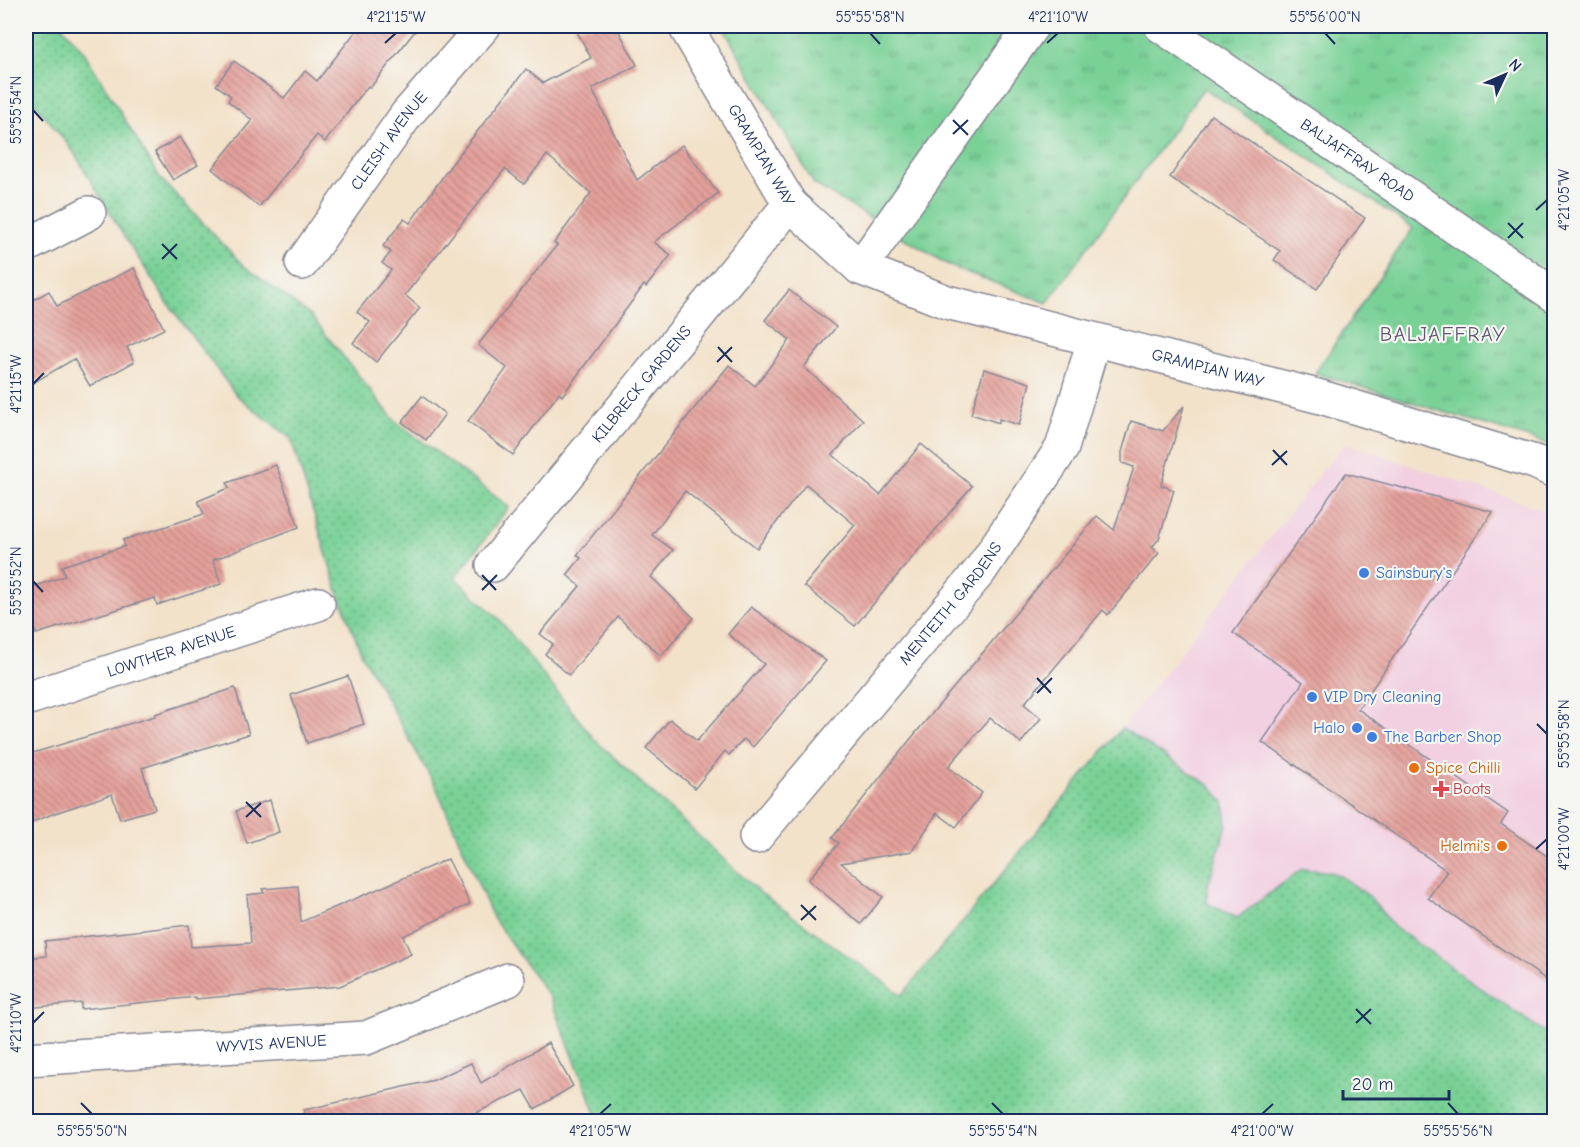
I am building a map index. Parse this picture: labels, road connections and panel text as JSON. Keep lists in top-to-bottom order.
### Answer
{
  "streets": {
    "street": [
      "CLEISH AVENUE",
      "GRAMPIAN WAY",
      "BALJAFFRAY ROAD",
      "KILBRECK GARDENS",
      "MENTEITH GARDENS",
      "LOWTHER AVENUE",
      "WYVIS AVENUE"
    ]
  },
  "crossings": [
    ["GRAMPIAN WAY", "KILBRECK GARDENS"],
    ["GRAMPIAN WAY", "MENTEITH GARDENS"]
  ],
  "districts": ["BALJAFFRAY"],
  "places": {
    "other": [
      "Sainsbury's",
      "VIP Dry Cleaning",
      "Halo",
      "The Barber Shop",
      "Spice Chilli",
      "Helmi's"
    ],
    "health": ["Boots"]
  },
  "scale_bar": "20 m",
  "north": "top right",
  "coordinates": [
    "4°21'15\"W",
    "55°55'58\"N",
    "4°21'10\"W",
    "55°56'00\"N",
    "55°55'54\"N",
    "4°21'05\"W",
    "55°55'52\"N",
    "4°21'00\"W",
    "55°55'50\"N",
    "55°55'56\"N"
  ]
}
